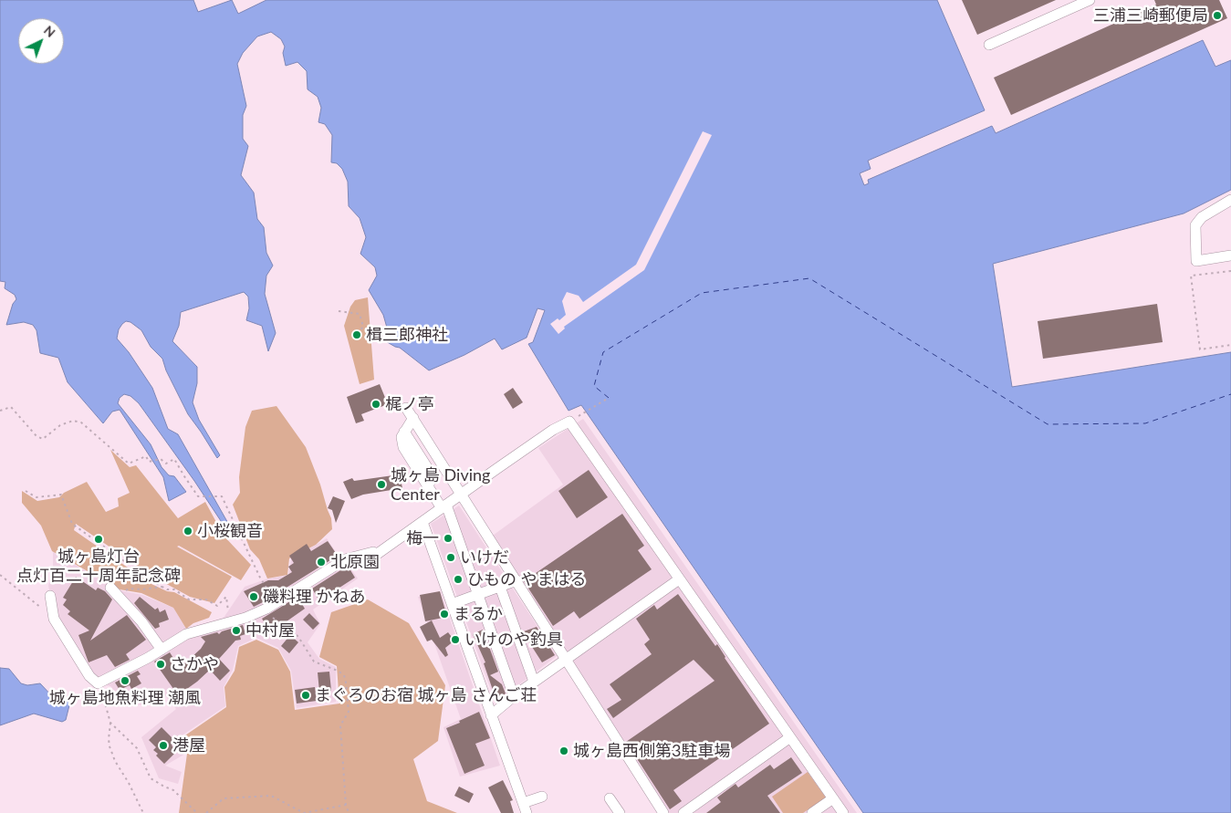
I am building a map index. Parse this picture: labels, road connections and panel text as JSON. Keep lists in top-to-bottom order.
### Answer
{
  "places": [
    "三浦三崎郵便局",
    "楫三郎神社",
    "梶ノ亭",
    "城ヶ島 Diving Center",
    "小桜観音",
    "梅一",
    "城ヶ島灯台 点灯百二十周年記念碑",
    "いけだ",
    "北原園",
    "ひもの やまはる",
    "磯料理 かねあ",
    "まるか",
    "中村屋",
    "いけのや釣具",
    "さかや",
    "城ヶ島地魚料理 潮風",
    "まぐろのお宿 城ヶ島 さんご荘",
    "港屋",
    "城ヶ島西側第3駐車場"
  ],
  "north": "top right"
}
